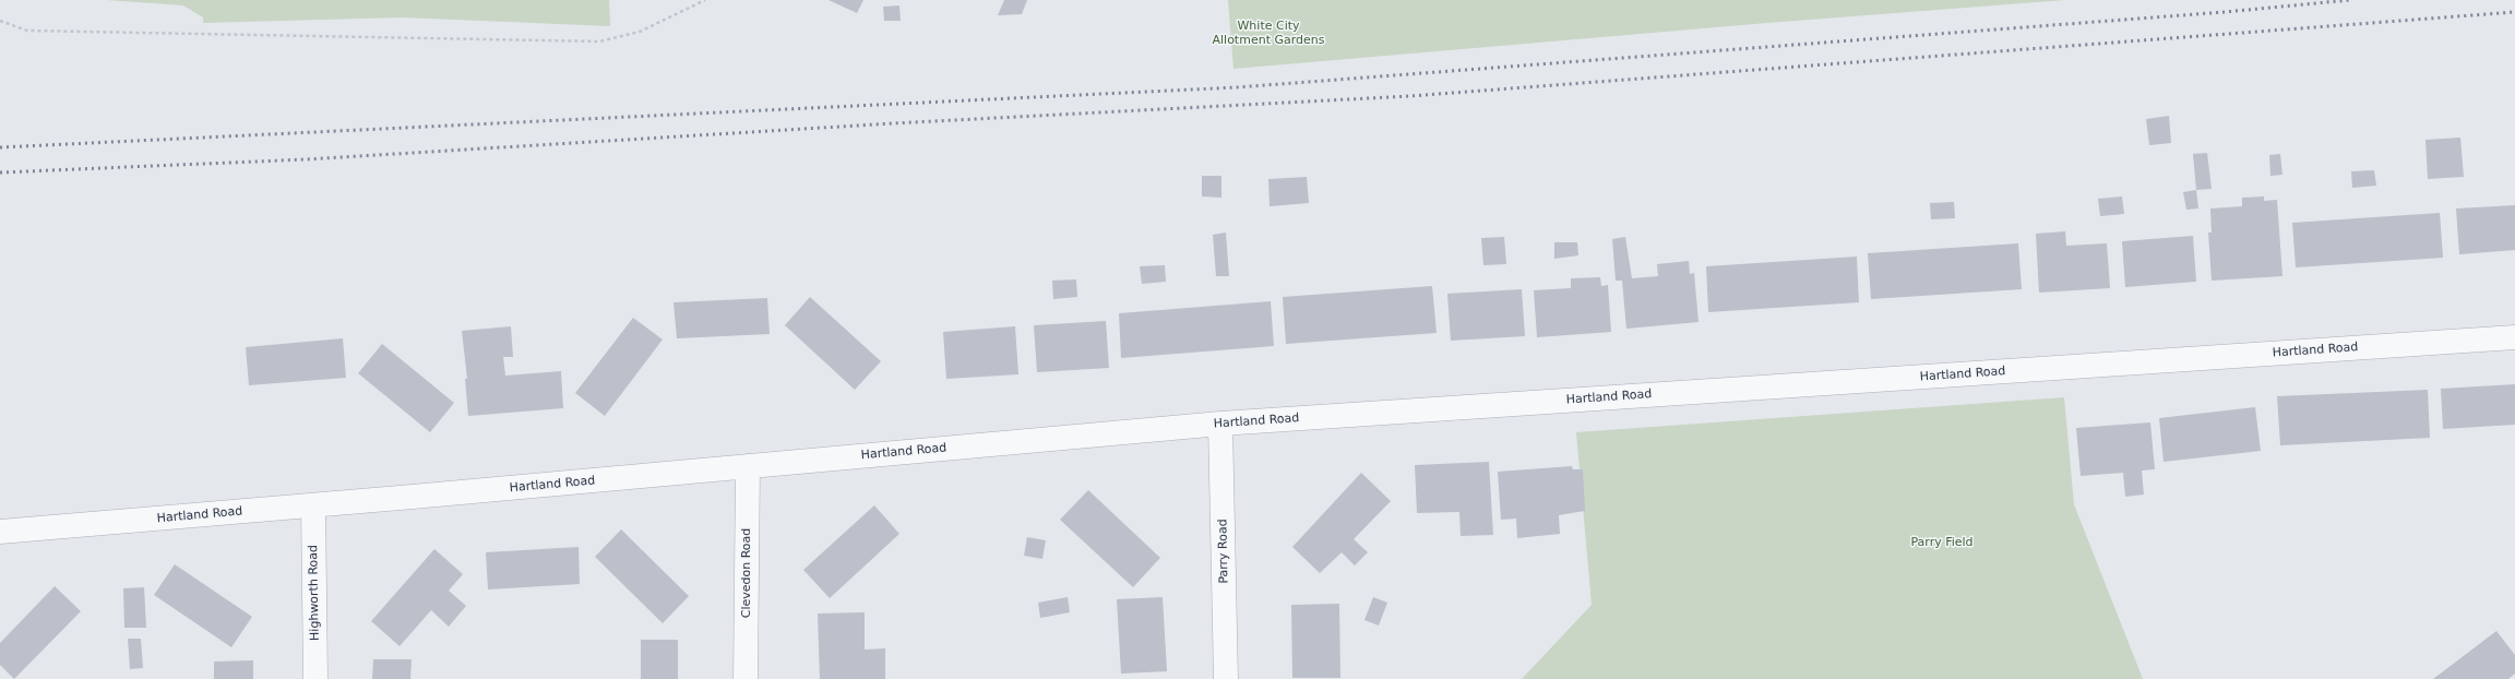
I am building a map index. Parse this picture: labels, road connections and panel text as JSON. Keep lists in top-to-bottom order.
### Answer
{
  "streets": {
    "street": [
      "Hartland Road",
      "Parry Road",
      "Clevedon Road",
      "Highworth Road"
    ]
  },
  "crossings": [
    ["Hartland Road", "Parry Road"],
    ["Hartland Road", "Clevedon Road"],
    ["Hartland Road", "Highworth Road"]
  ],
  "parks": ["White City Allotment Gardens", "Parry Field"]
}
